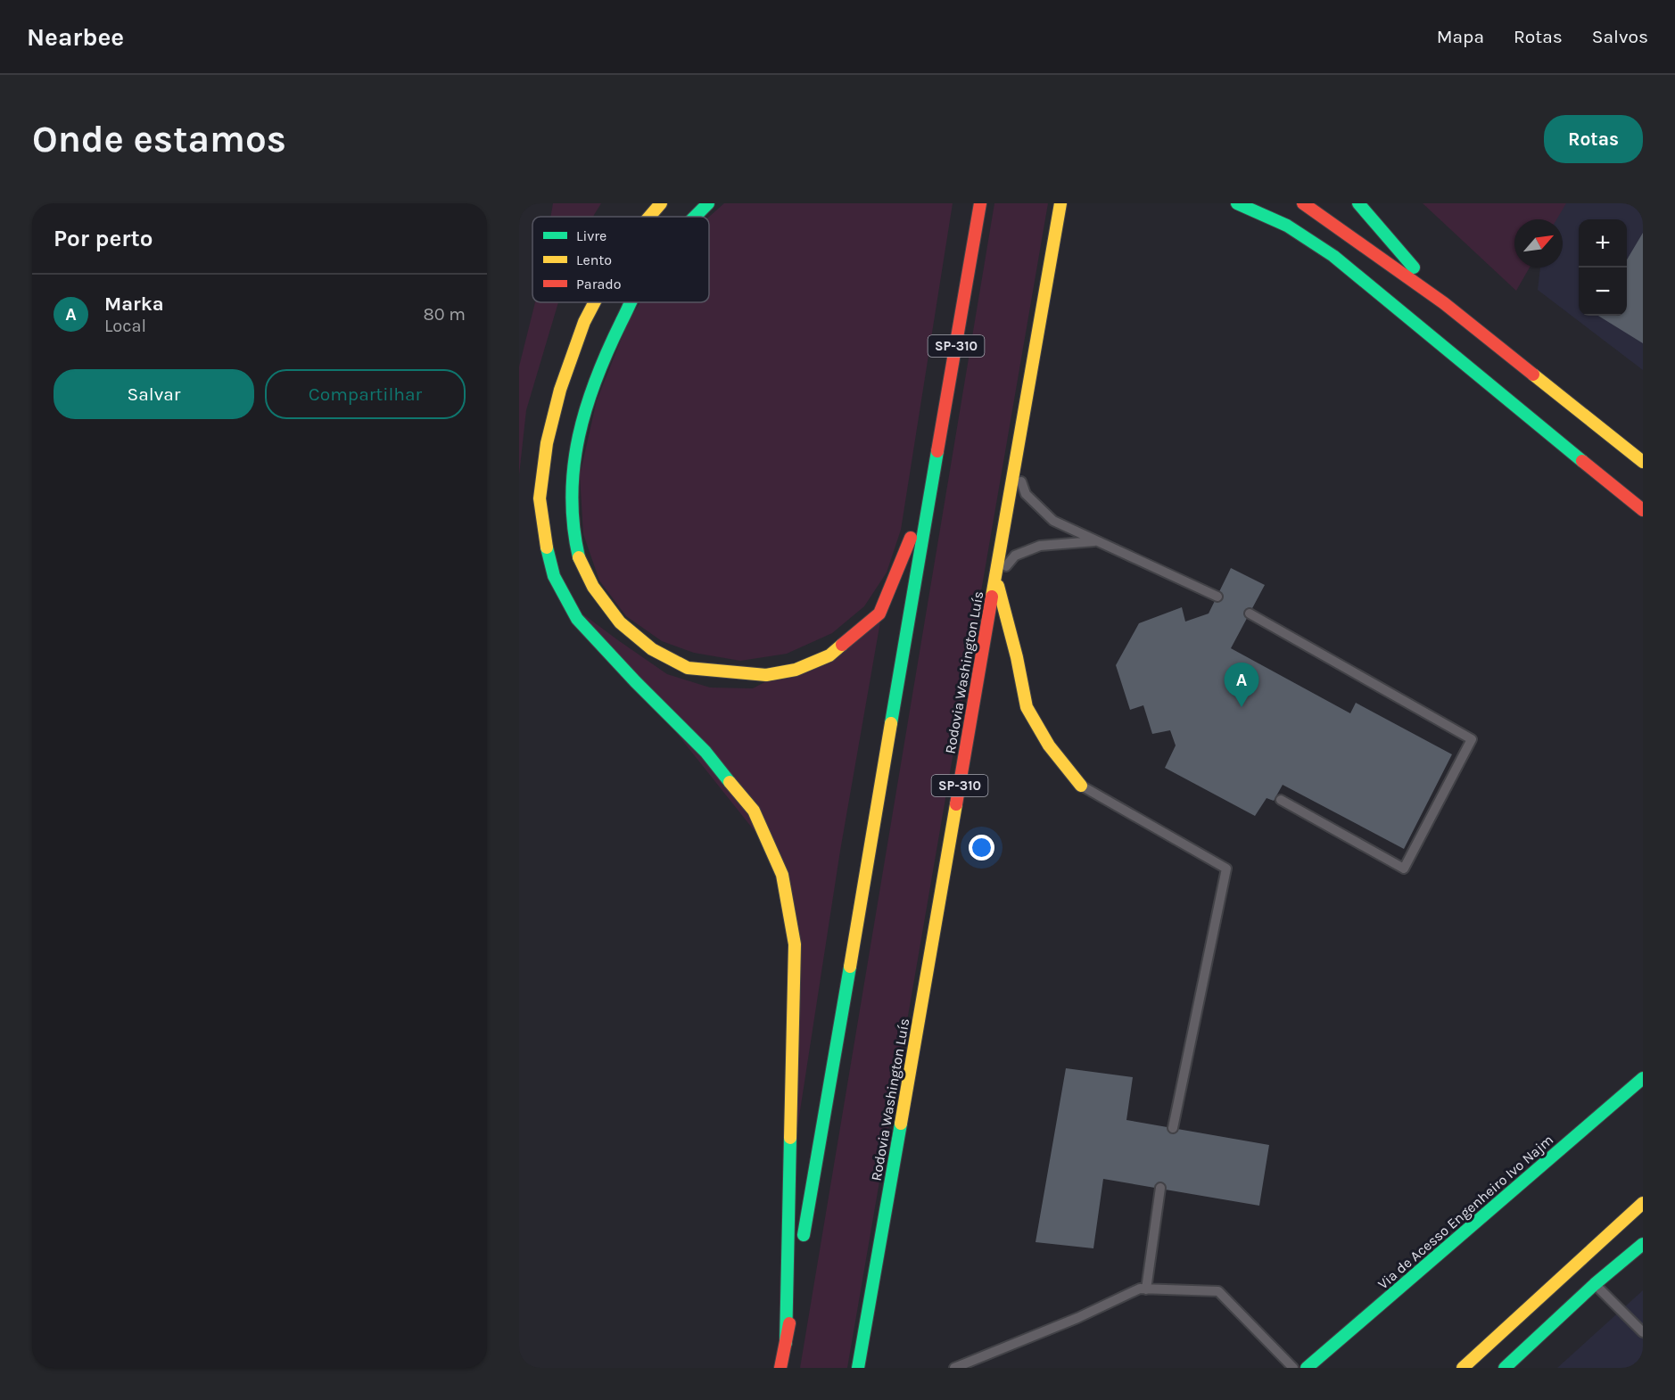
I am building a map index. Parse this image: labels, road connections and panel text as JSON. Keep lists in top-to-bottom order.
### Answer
{
  "streets": {
    "main road": ["SP-310", "Rodovia Washington Luís", "Via de Acesso Engenheiro Ivo Najm"]
  },
  "legend": ["Livre", "Lento", "Parado"],
  "north": "top right",
  "page": {
    "header": "Nearbee",
    "nav": ["Mapa", "Rotas", "Salvos"],
    "buttons": [
      "Rotas",
      ["Salvar", "Compartilhar"]
    ],
    "title": "Onde estamos",
    "heading": "Por perto",
    "map_buttons": ["+", "−"],
    "list": [
      {
        "mark": "A",
        "name": "Marka",
        "note": "Local",
        "value": "80 m"
      }
    ],
    "pins": "A"
  }
}
